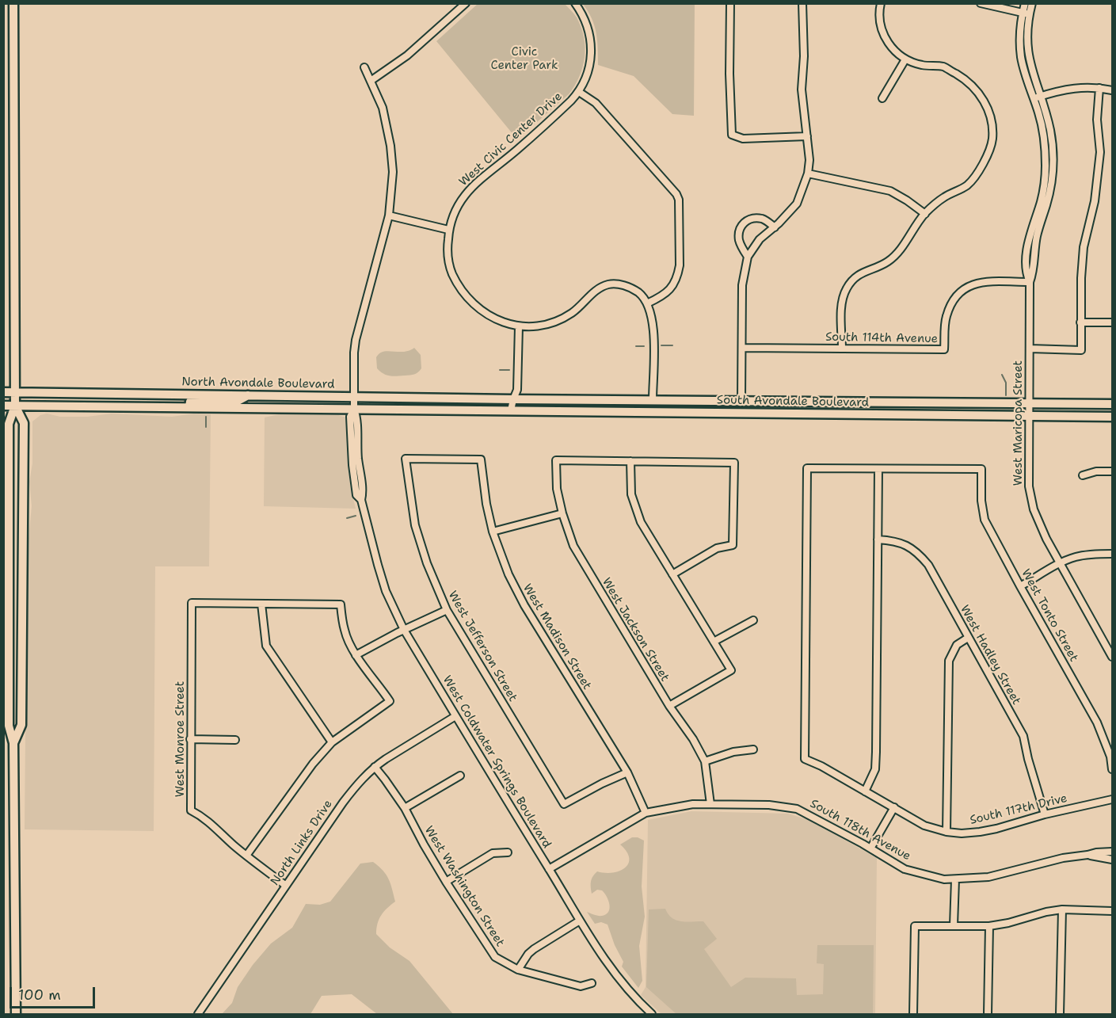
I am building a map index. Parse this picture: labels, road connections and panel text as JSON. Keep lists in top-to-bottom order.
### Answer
{
  "streets": {
    "main road": ["North Avondale Boulevard", "South Avondale Boulevard"],
    "street": [
      "West Civic Center Drive",
      "South 114th Avenue",
      "West Maricopa Street",
      "West Tonto Street",
      "West Jackson Street",
      "West Madison Street",
      "West Jefferson Street",
      "West Hadley Street",
      "West Monroe Street",
      "West Coldwater Springs Boulevard",
      "South 117th Drive",
      "South 118th Avenue",
      "North Links Drive",
      "West Washington Street"
    ]
  },
  "crossings": [
    ["South 114th Avenue", "West Maricopa Street"],
    ["North Avondale Boulevard", "South Avondale Boulevard"],
    ["North Avondale Boulevard", "West Coldwater Springs Boulevard"],
    ["South Avondale Boulevard", "West Maricopa Street"],
    ["West Tonto Street", "South 117th Drive"],
    ["West Jackson Street", "South 118th Avenue"],
    ["West Madison Street", "West Jefferson Street"],
    ["West Madison Street", "South 118th Avenue"],
    ["West Hadley Street", "South 117th Drive"],
    ["West Monroe Street", "North Links Drive"],
    ["West Coldwater Springs Boulevard", "South 118th Avenue"],
    ["West Coldwater Springs Boulevard", "North Links Drive"],
    ["North Links Drive", "West Washington Street"]
  ],
  "parks": ["Civic Center Park"],
  "scale_bar": "100 m"
}
